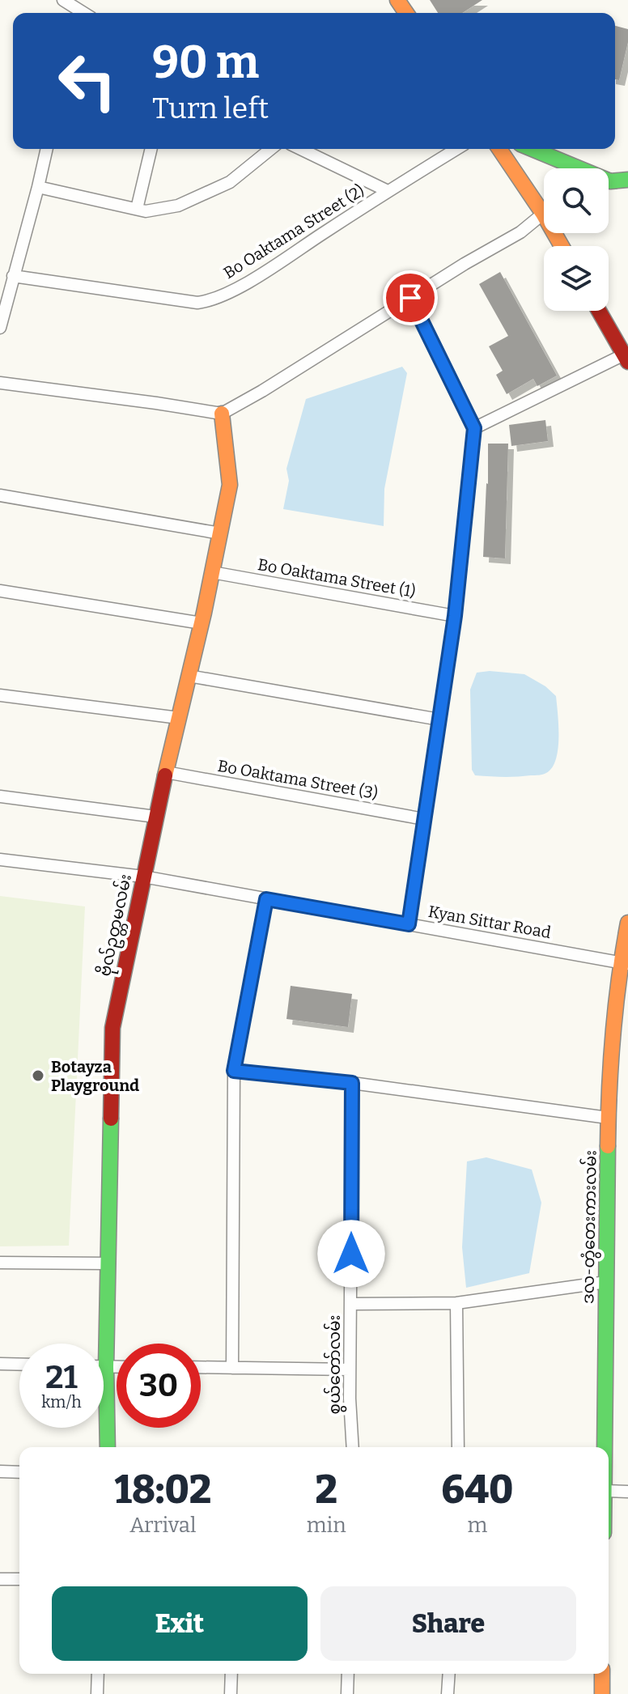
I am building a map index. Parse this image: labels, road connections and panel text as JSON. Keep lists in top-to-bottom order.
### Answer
{
  "streets": {
    "street": [
      "Bo Oaktama Street (2)",
      "Bo Oaktama Street (1)",
      "Bo Oaktama Street (3)",
      "Kyan Sittar Road",
      "ဗိုလ်ဥတ္တမလမ်း",
      "ဒလ-တွံတေးကားလမ်း",
      "စွယ်တော်လမ်း"
    ]
  },
  "crossings": [
    ["Bo Oaktama Street (1)", "ဗိုလ်ဥတ္တမလမ်း"],
    ["Bo Oaktama Street (3)", "ဗိုလ်ဥတ္တမလမ်း"],
    ["Kyan Sittar Road", "ဗိုလ်ဥတ္တမလမ်း"],
    ["Kyan Sittar Road", "ဒလ-တွံတေးကားလမ်း"]
  ],
  "places": ["Botayza Playground"],
  "page": {
    "turn": ["90 m", "Turn left"],
    "speed": "21 km/h",
    "limit": "30",
    "eta": [
      "18:02",
      "Arrival",
      "2",
      "min",
      "640",
      "m"
    ],
    "buttons": ["Exit", "Share"]
  }
}
